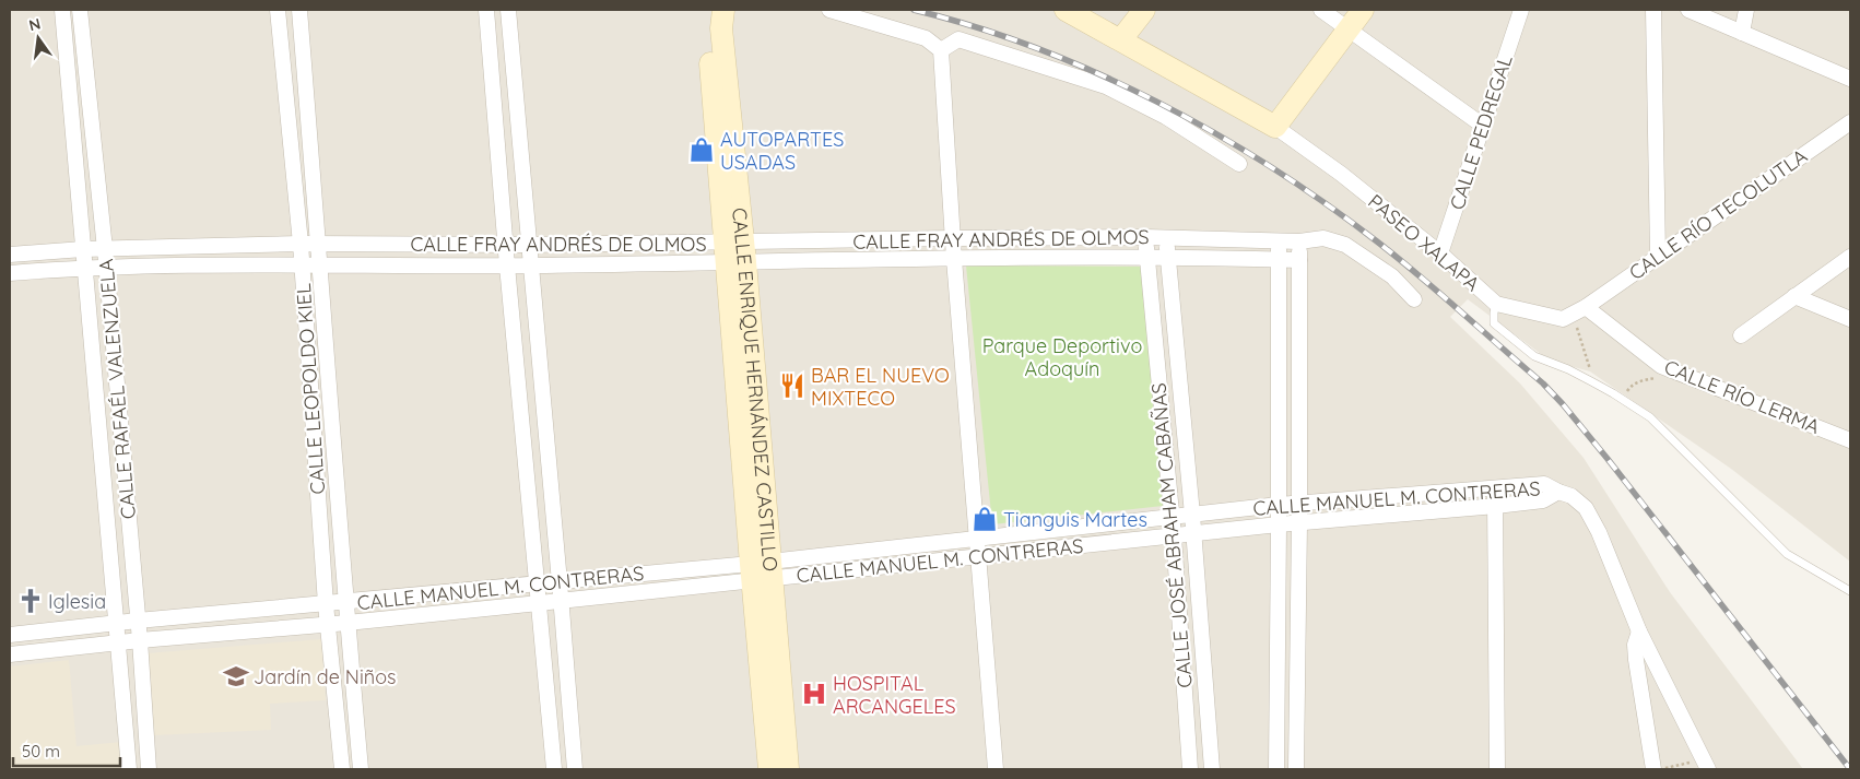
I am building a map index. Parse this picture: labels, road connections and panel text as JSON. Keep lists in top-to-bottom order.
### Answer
{
  "streets": {
    "main road": ["CALLE ENRIQUE HERNÁNDEZ CASTILLO"],
    "street": [
      "CALLE PEDREGAL",
      "CALLE RÍO TECOLUTLA",
      "CALLE FRAY ANDRÉS DE OLMOS",
      "PASEO XALAPA",
      "CALLE RAFAÉL VALENZUELA",
      "CALLE LEOPOLDO KIEL",
      "CALLE RÍO LERMA",
      "CALLE MANUEL M. CONTRERAS",
      "CALLE JOSÉ ABRAHAM CABAÑAS"
    ]
  },
  "crossings": [
    ["CALLE PEDREGAL", "PASEO XALAPA"],
    ["CALLE RÍO TECOLUTLA", "PASEO XALAPA"],
    ["CALLE RÍO TECOLUTLA", "CALLE RÍO LERMA"],
    ["CALLE FRAY ANDRÉS DE OLMOS", "CALLE RAFAÉL VALENZUELA"],
    ["CALLE FRAY ANDRÉS DE OLMOS", "CALLE LEOPOLDO KIEL"],
    ["CALLE FRAY ANDRÉS DE OLMOS", "CALLE ENRIQUE HERNÁNDEZ CASTILLO"],
    ["CALLE FRAY ANDRÉS DE OLMOS", "CALLE JOSÉ ABRAHAM CABAÑAS"],
    ["PASEO XALAPA", "CALLE RÍO LERMA"],
    ["CALLE RAFAÉL VALENZUELA", "CALLE MANUEL M. CONTRERAS"],
    ["CALLE LEOPOLDO KIEL", "CALLE MANUEL M. CONTRERAS"],
    ["CALLE ENRIQUE HERNÁNDEZ CASTILLO", "CALLE MANUEL M. CONTRERAS"],
    ["CALLE MANUEL M. CONTRERAS", "CALLE JOSÉ ABRAHAM CABAÑAS"]
  ],
  "parks": ["Parque Deportivo Adoquín"],
  "places": {
    "shop": ["AUTOPARTES USADAS", "Tianguis Martes"],
    "restaurant": ["BAR EL NUEVO MIXTECO"],
    "church": ["Iglesia"],
    "school or university": ["Jardín de Niños"],
    "hospital": ["HOSPITAL ARCANGELES"]
  },
  "scale_bar": "50 m",
  "north": "top"
}
